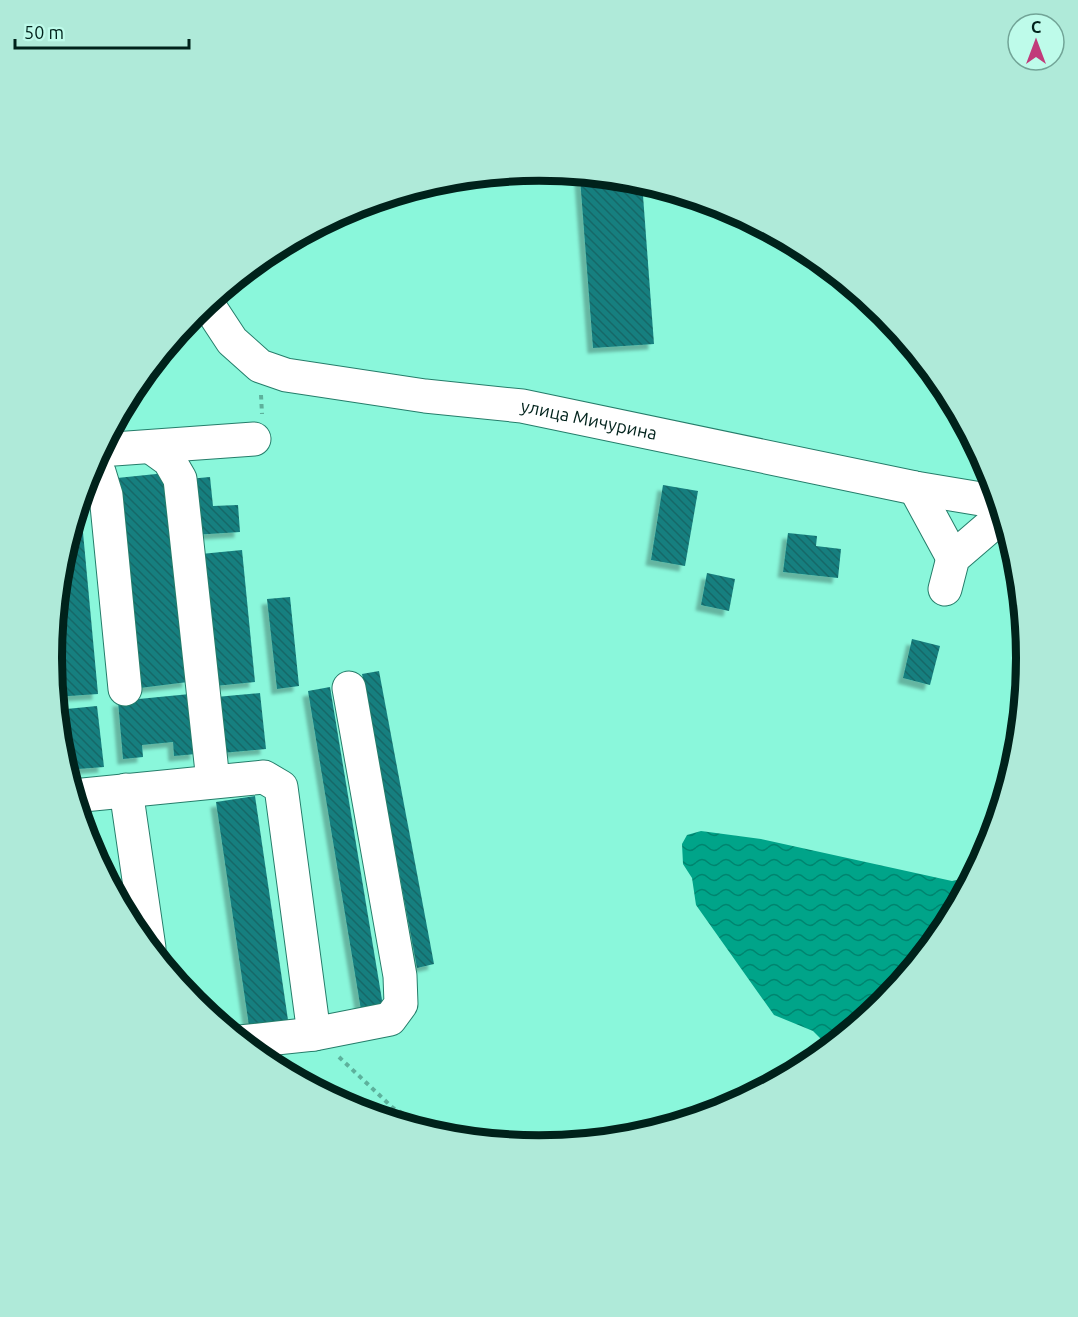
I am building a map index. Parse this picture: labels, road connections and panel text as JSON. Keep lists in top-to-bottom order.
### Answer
{
  "streets": {
    "street": ["улица Мичурина"]
  },
  "scale_bar": "50 m",
  "north": "top"
}
